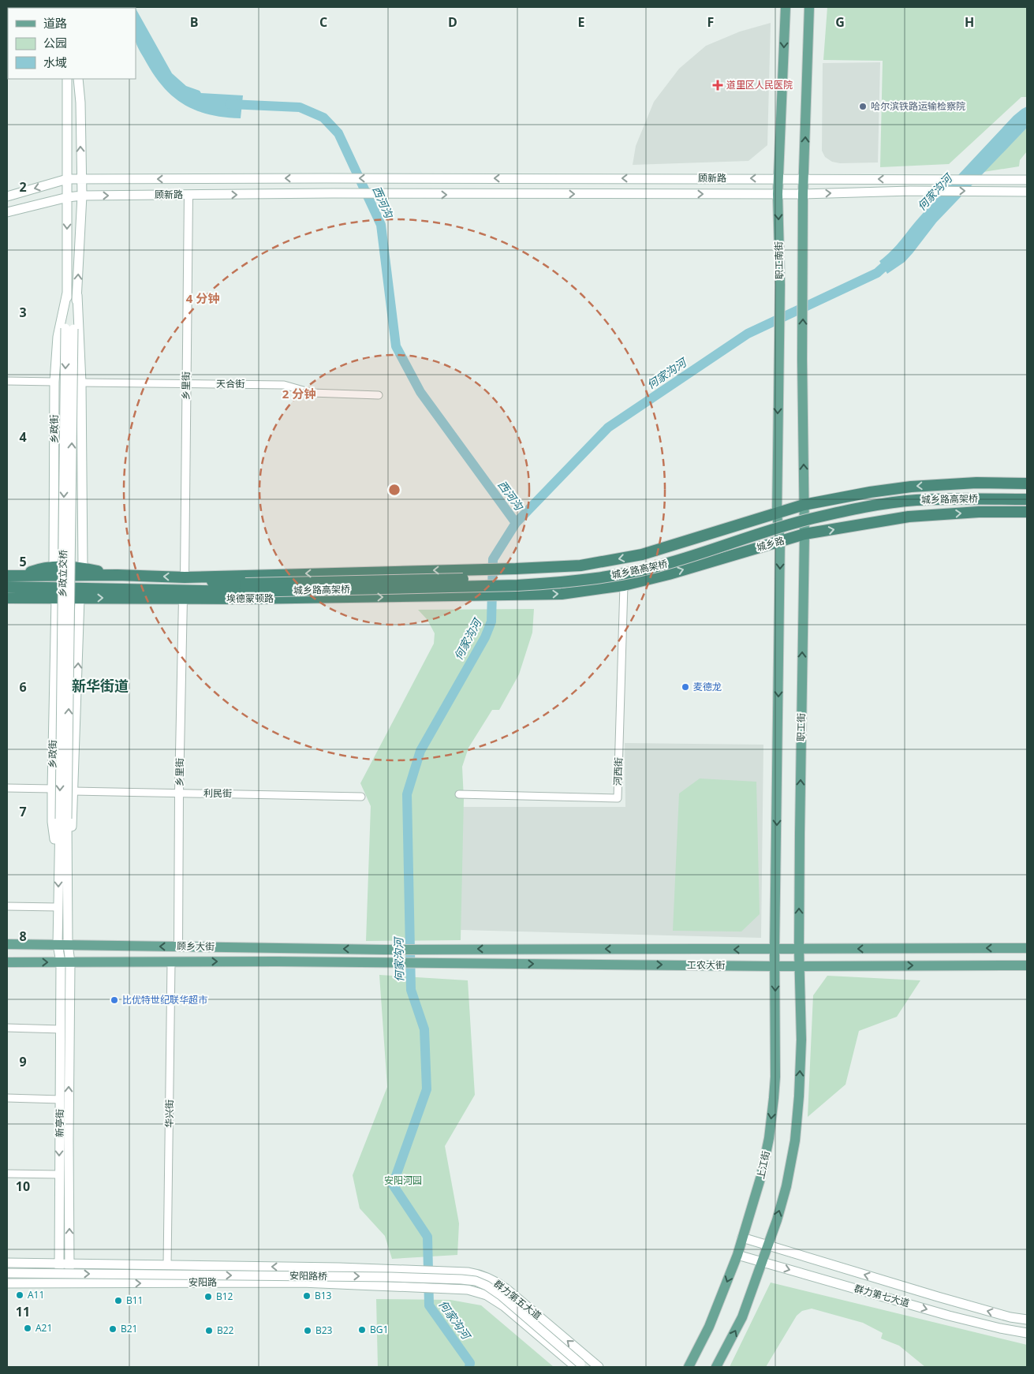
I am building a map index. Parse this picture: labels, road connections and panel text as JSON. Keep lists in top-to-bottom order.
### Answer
{
  "streets": {
    "highway": ["城乡路高架桥", "城乡路", "埃德蒙顿路"],
    "main road": [
      "顾新路",
      "职工南街",
      "乡政街",
      "乡政立交桥",
      "职工街",
      "顾乡大街",
      "工农大街",
      "新亭街",
      "上江街",
      "安阳路桥",
      "安阳路",
      "群力第七大道",
      "群力第五大道"
    ],
    "street": [
      "天合街",
      "乡里街",
      "河西街",
      "利民街",
      "华兴街"
    ]
  },
  "crossings": [
    ["顾新路", "职工南街"],
    ["顾新路", "乡里街"],
    ["顾新路", "乡政街"],
    ["职工南街", "埃德蒙顿路"],
    ["天合街", "乡里街"],
    ["乡里街", "埃德蒙顿路"],
    ["乡里街", "利民街"],
    ["乡里街", "顾乡大街"],
    ["乡政街", "乡政立交桥"],
    ["乡政街", "埃德蒙顿路"],
    ["乡政街", "利民街"],
    ["乡政街", "顾乡大街"],
    ["乡政街", "新亭街"],
    ["城乡路高架桥", "埃德蒙顿路"],
    ["城乡路", "埃德蒙顿路"],
    ["城乡路", "职工街"],
    ["城乡路", "河西街"],
    ["埃德蒙顿路", "职工街"],
    ["职工街", "工农大街"],
    ["顾乡大街", "工农大街"],
    ["顾乡大街", "华兴街"],
    ["顾乡大街", "新亭街"],
    ["工农大街", "上江街"],
    ["华兴街", "安阳路"],
    ["新亭街", "安阳路"],
    ["上江街", "群力第七大道"],
    ["安阳路桥", "群力第五大道"],
    ["安阳路", "群力第五大道"]
  ],
  "one_way": ["安阳路桥"],
  "districts": ["新华街道"],
  "water": ["何家沟河", "西河沟"],
  "parks": ["安阳河园"],
  "places": {
    "health": ["道里区人民医院"],
    "other": [
      "哈尔滨铁路运输检察院",
      "麦德龙",
      "比优特世纪联华超市",
      "A11",
      "B13",
      "B12",
      "B11",
      "A21",
      "B21",
      "BG1",
      "B22",
      "B23"
    ]
  },
  "legend": ["道路", "公园", "水域"],
  "grid": {
    "columns": [
      "B",
      "C",
      "D",
      "E",
      "F",
      "G",
      "H"
    ],
    "rows": [
      "2",
      "3",
      "4",
      "5",
      "6",
      "7",
      "8",
      "9",
      "10",
      "11"
    ]
  },
  "rings": ["4 分钟", "2 分钟"]
}
